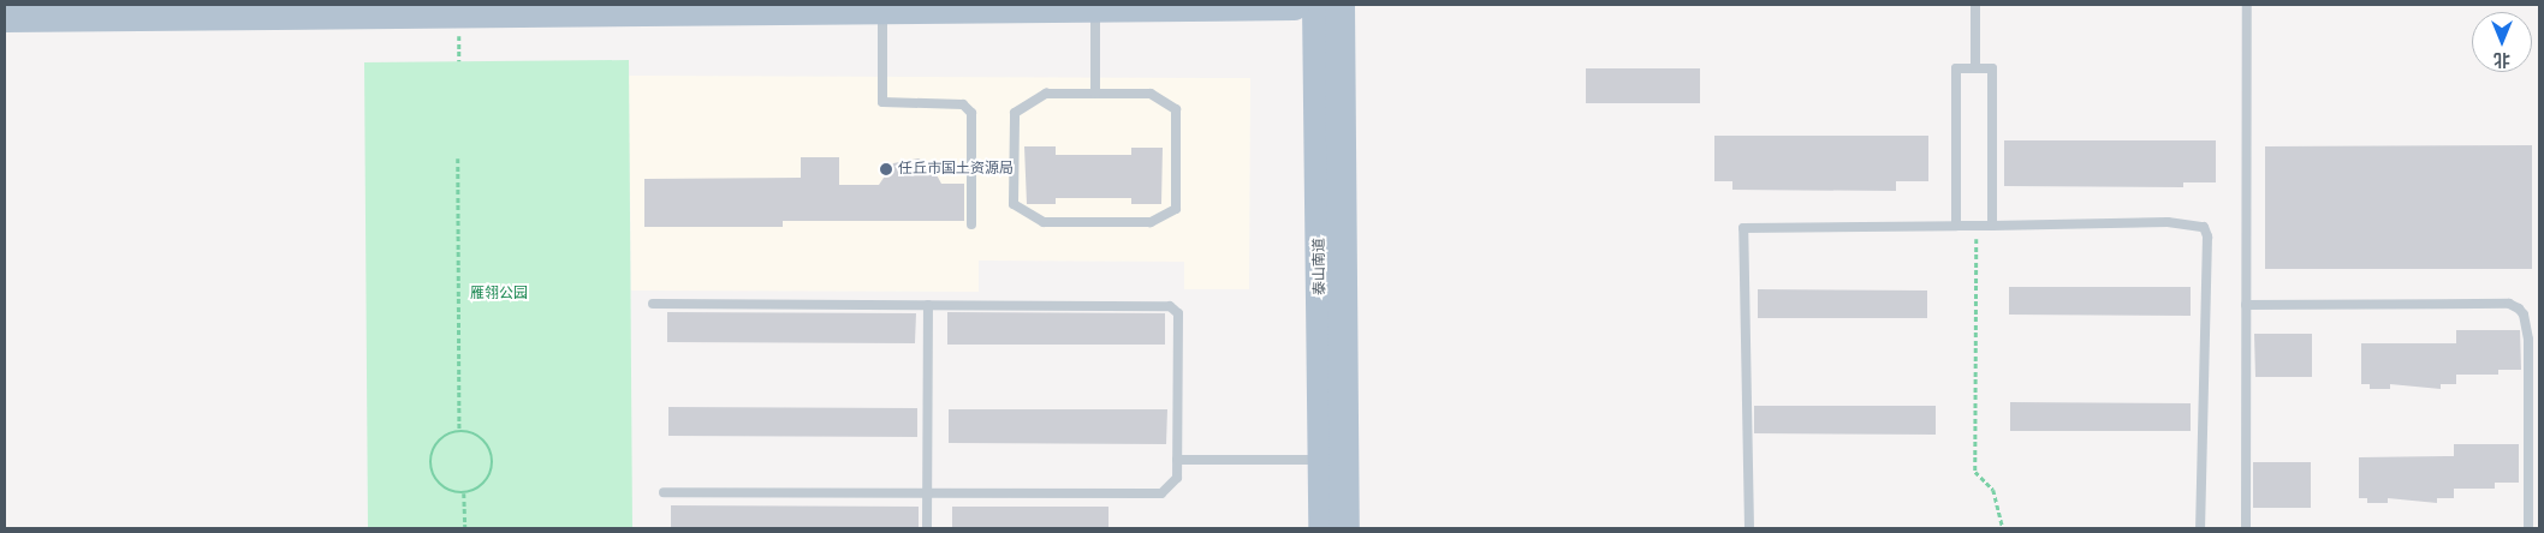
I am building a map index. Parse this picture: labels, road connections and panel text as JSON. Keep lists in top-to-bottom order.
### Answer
{
  "streets": {
    "main road": ["泰山南道"]
  },
  "parks": ["雁翎公园"],
  "places": ["任丘市国土资源局"],
  "north": "bottom"
}
